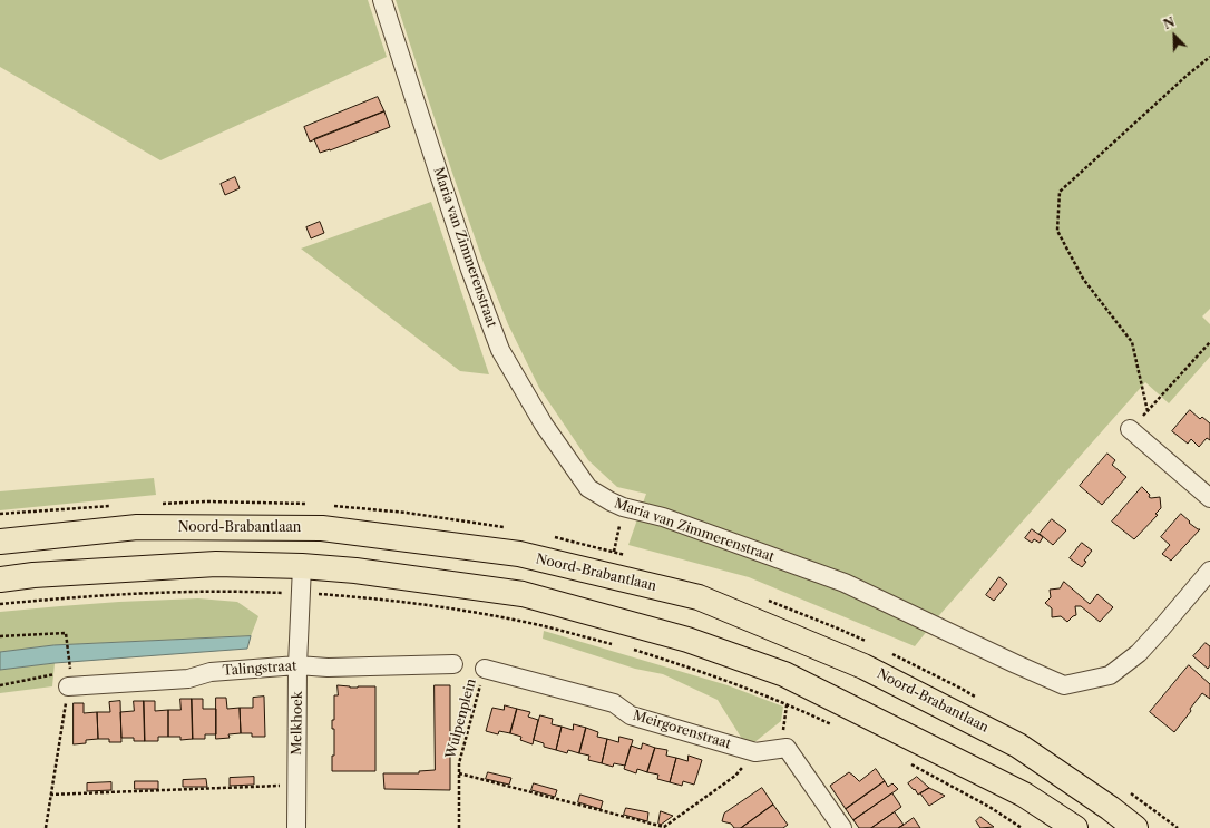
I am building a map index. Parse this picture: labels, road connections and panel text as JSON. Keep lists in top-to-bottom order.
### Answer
{
  "streets": {
    "main road": ["Noord-Brabantlaan"],
    "street": [
      "Maria van Zimmerenstraat",
      "Talingstraat",
      "Melkhoek",
      "Meirgorenstraat"
    ],
    "path": ["Wulpenplein"]
  },
  "crossings": [
    ["Talingstraat", "Melkhoek"],
    ["Wulpenplein", "Meirgorenstraat"]
  ],
  "north": "top left"
}
